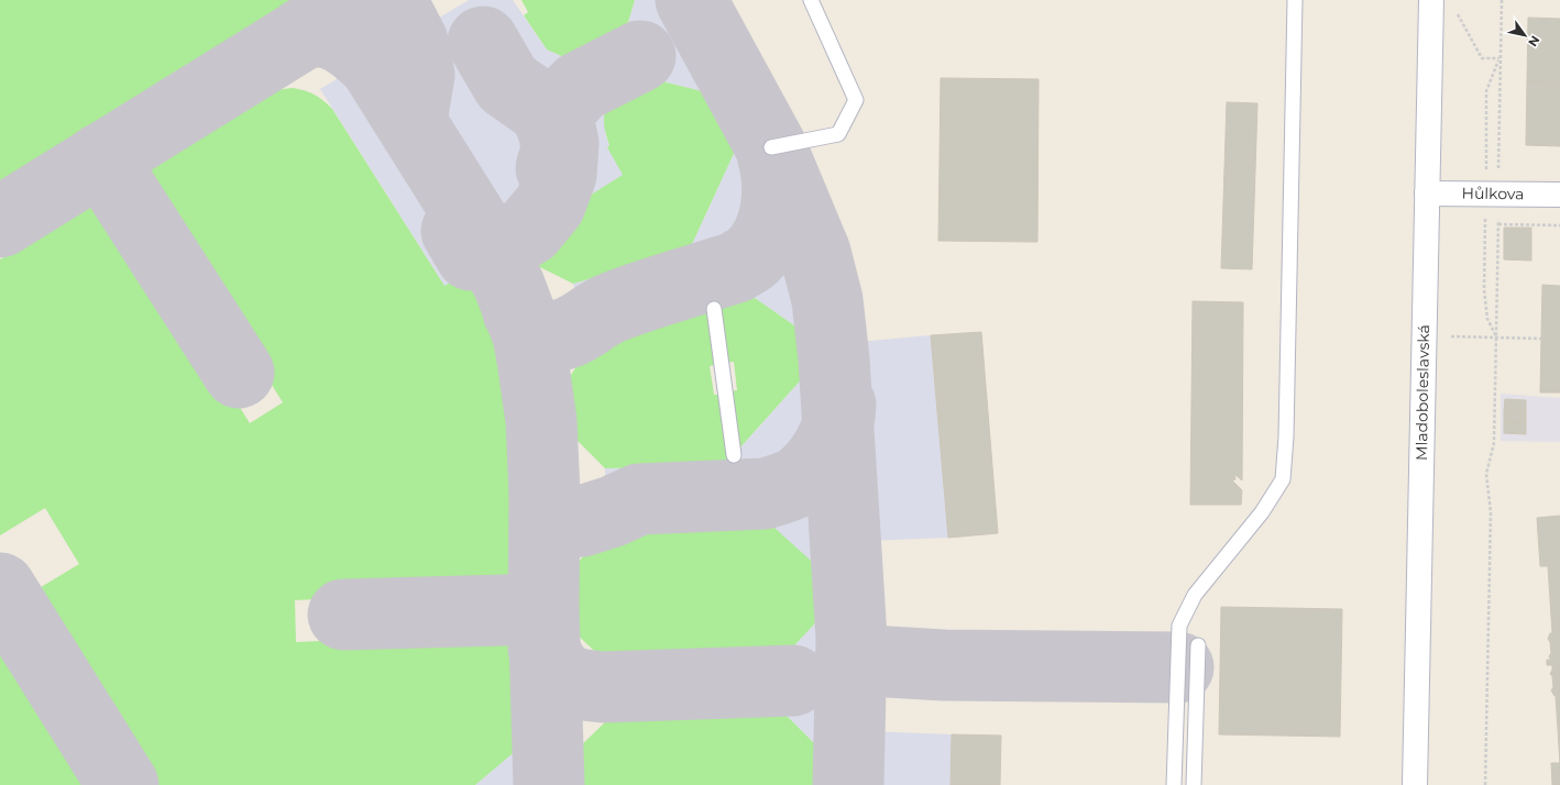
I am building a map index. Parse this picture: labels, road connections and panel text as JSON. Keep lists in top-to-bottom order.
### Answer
{
  "streets": {
    "main road": ["Hůlkova", "Mladoboleslavská"]
  },
  "crossings": [
    ["Hůlkova", "Mladoboleslavská"]
  ],
  "north": "bottom right"
}
